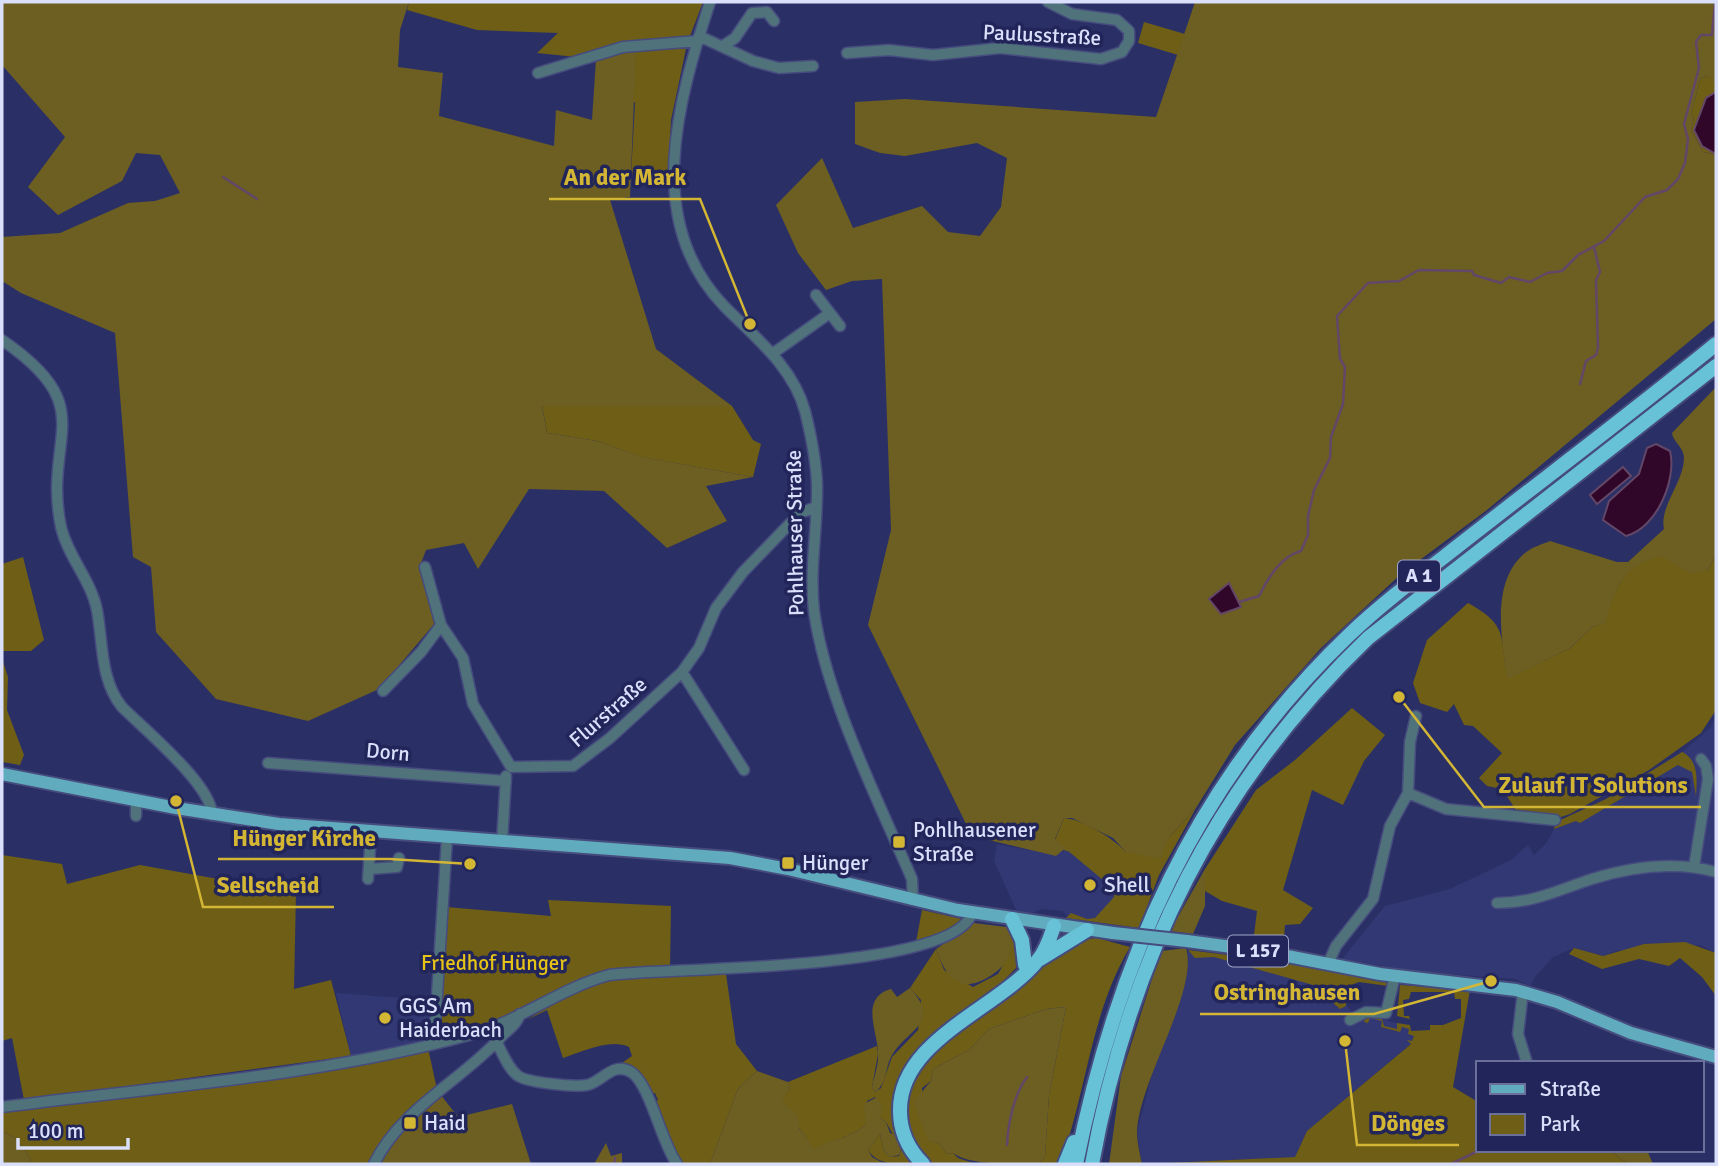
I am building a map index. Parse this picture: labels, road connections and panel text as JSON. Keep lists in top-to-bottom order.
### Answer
{
  "streets": {
    "highway": ["A 1"],
    "main road": ["L 157"],
    "street": [
      "Paulusstraße",
      "Pohlhauser Straße",
      "Flurstraße",
      "Dorn"
    ]
  },
  "crossings": [
    ["Pohlhauser Straße", "Flurstraße"],
    ["Pohlhauser Straße", "L 157"]
  ],
  "parks": ["Friedhof Hünger"],
  "places": {
    "other": [
      "An der Mark",
      "Zulauf IT Solutions",
      "Sellscheid",
      "Hünger Kirche",
      "Shell",
      "Ostringhausen",
      "GGS Am Haiderbach",
      "Dönges"
    ],
    "transit": ["Pohlhausener Straße", "Hünger", "Haid"]
  },
  "legend": ["Straße", "Park"],
  "scale_bar": "100 m"
}
